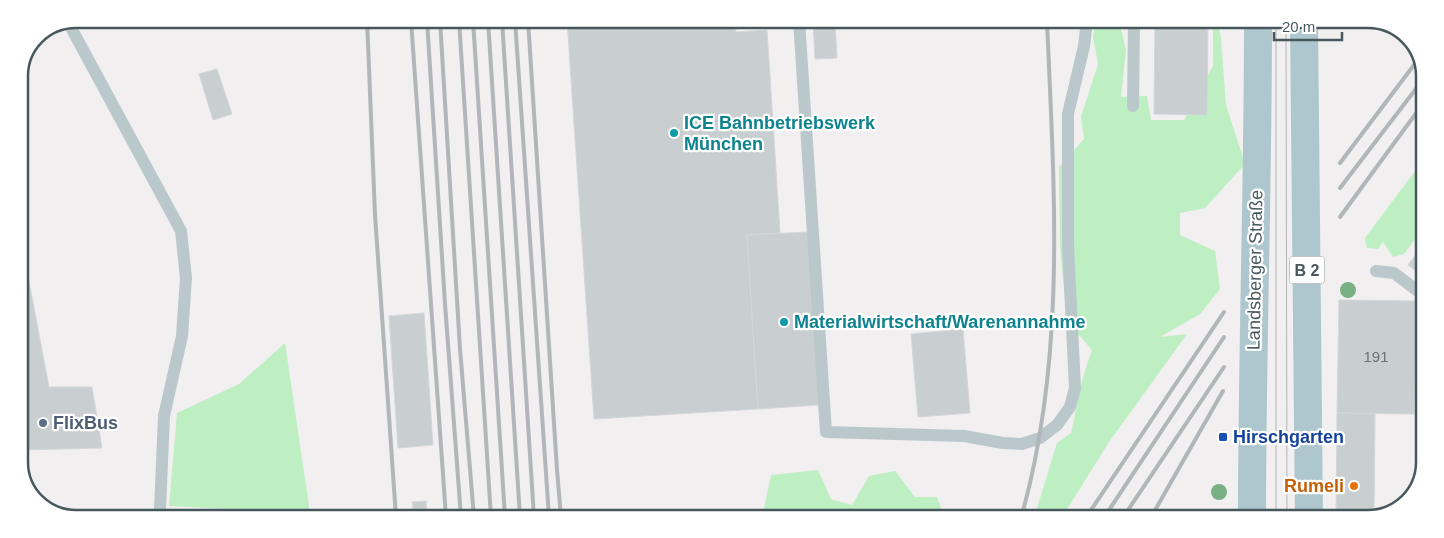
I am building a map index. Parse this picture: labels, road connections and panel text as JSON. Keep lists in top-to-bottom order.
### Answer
{
  "streets": {
    "main road": ["Landsberger Straße", "B 2"]
  },
  "places": {
    "other": [
      "ICE Bahnbetriebswerk München",
      "Materialwirtschaft/Warenannahme",
      "FlixBus",
      "Rumeli"
    ],
    "transit": ["Hirschgarten"]
  },
  "house_numbers": ["191"],
  "scale_bar": "20 m"
}
